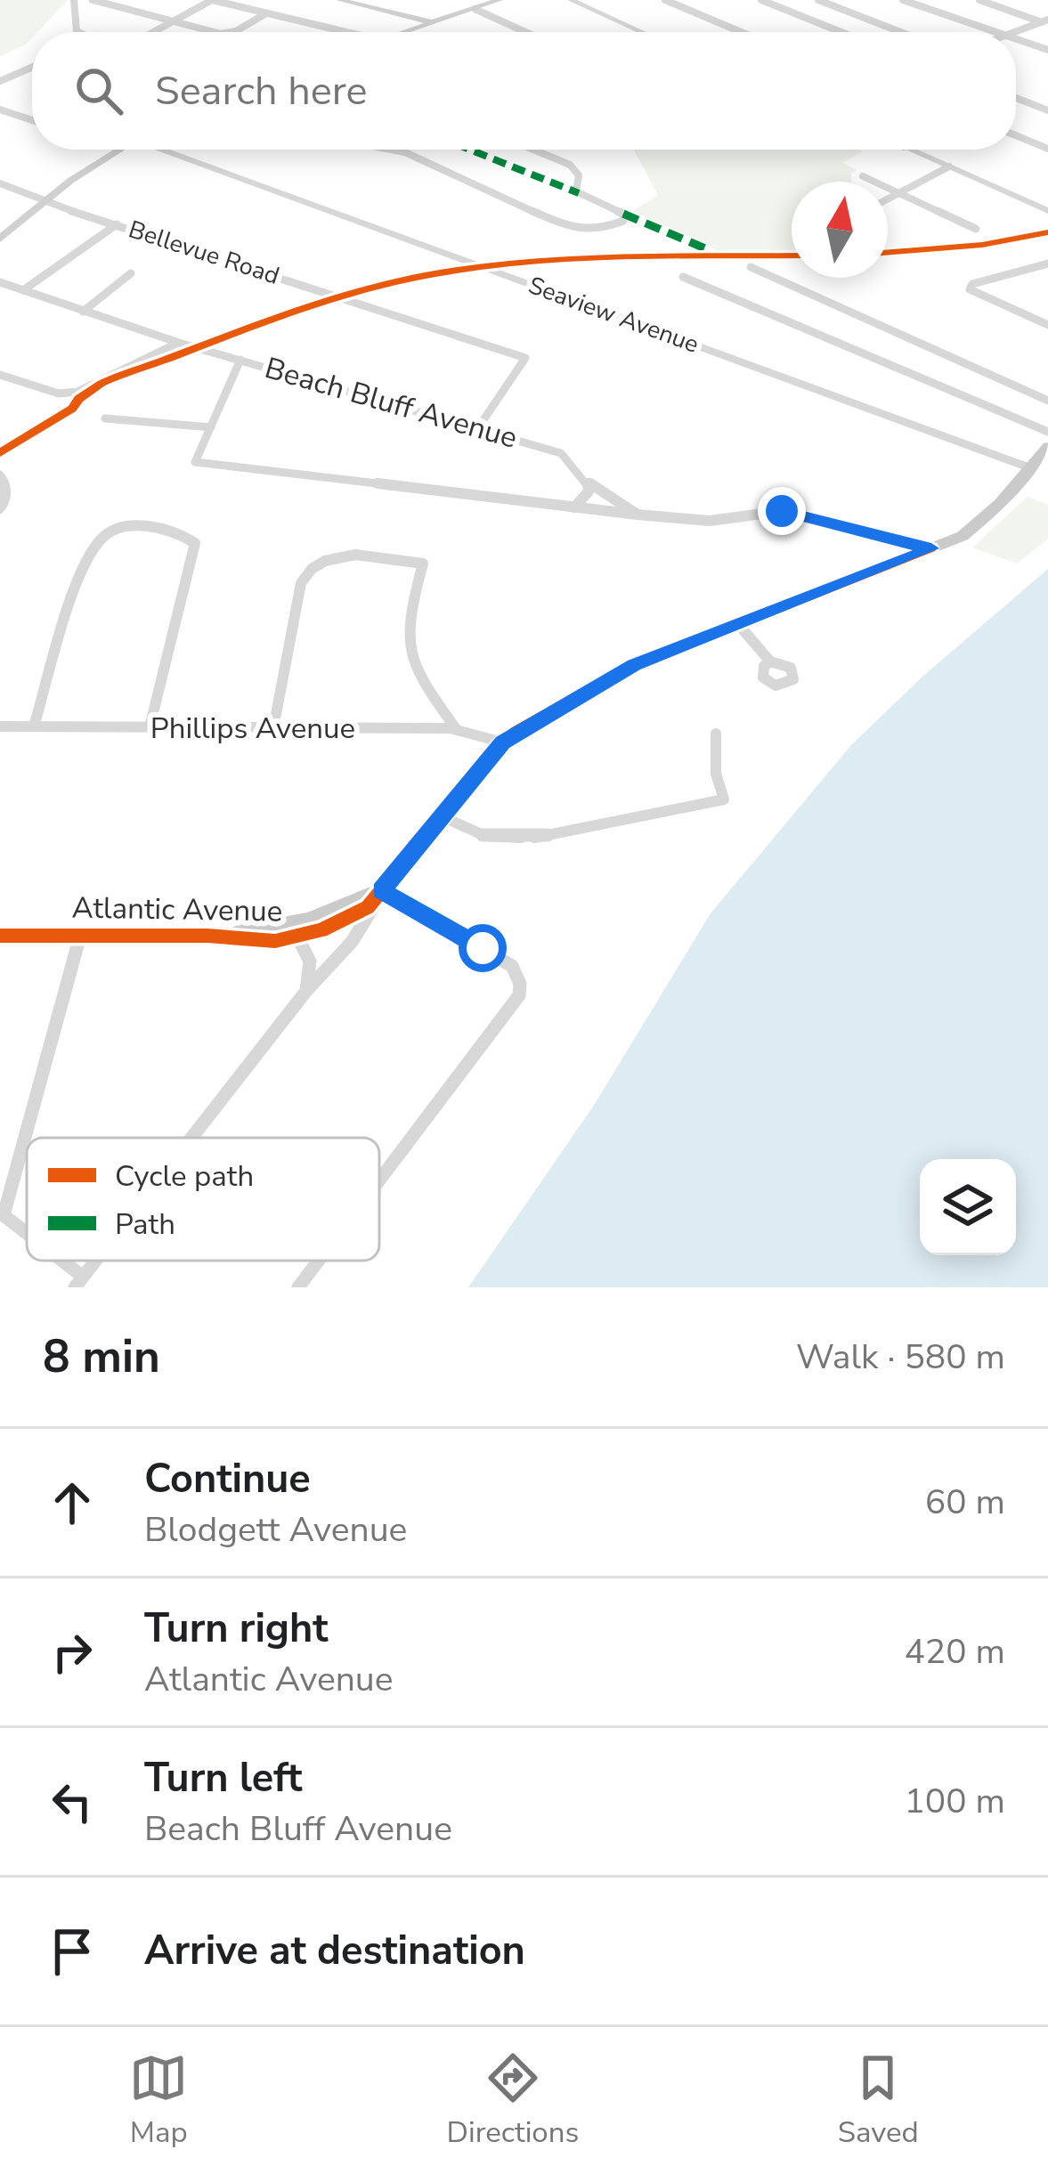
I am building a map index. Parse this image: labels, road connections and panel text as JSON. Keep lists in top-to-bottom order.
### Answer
{
  "streets": {
    "main road": ["Atlantic Avenue"],
    "street": [
      "Bellevue Road",
      "Seaview Avenue",
      "Beach Bluff Avenue",
      "Phillips Avenue"
    ]
  },
  "crossings": [
    ["Bellevue Road", "Beach Bluff Avenue"],
    ["Seaview Avenue", "Atlantic Avenue"],
    ["Beach Bluff Avenue", "Atlantic Avenue"],
    ["Phillips Avenue", "Atlantic Avenue"]
  ],
  "legend": ["Cycle path", "Path"],
  "north": "top",
  "page": {
    "search": "Search here",
    "heading": ["8 min", "Walk · 580 m"],
    "list": [
      ["Continue", "Blodgett Avenue", "60 m"],
      ["Turn right", "Atlantic Avenue", "420 m"],
      ["Turn left", "Beach Bluff Avenue", "100 m"],
      "Arrive at destination"
    ],
    "nav": ["Map", "Directions", "Saved"]
  }
}
